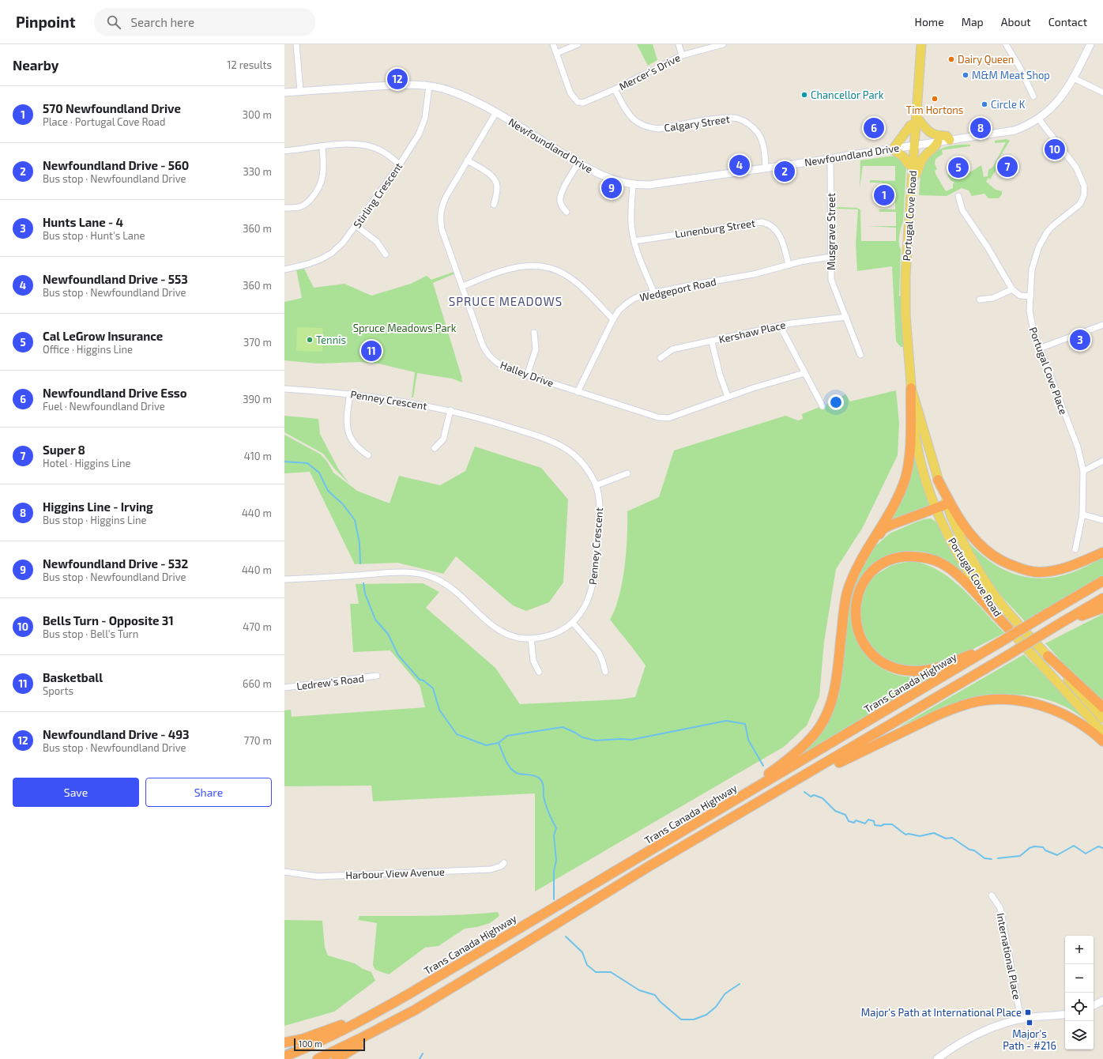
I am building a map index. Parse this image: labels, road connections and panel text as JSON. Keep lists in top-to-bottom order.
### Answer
{
  "streets": {
    "highway": ["Trans Canada Highway"],
    "main road": ["Portugal Cove Road"],
    "street": [
      "Mercer's Drive",
      "Calgary Street",
      "Newfoundland Drive",
      "Stirling Crescent",
      "Lunenburg Street",
      "Musgrave Street",
      "Wedgeport Road",
      "Kershaw Place",
      "Portugal Cove Place",
      "Halley Drive",
      "Penney Crescent",
      "Ledrew's Road",
      "Harbour View Avenue",
      "International Place"
    ]
  },
  "crossings": [
    ["Mercer's Drive", "Calgary Street"],
    ["Calgary Street", "Newfoundland Drive"],
    ["Newfoundland Drive", "Stirling Crescent"],
    ["Newfoundland Drive", "Portugal Cove Road"],
    ["Newfoundland Drive", "Musgrave Street"],
    ["Newfoundland Drive", "Portugal Cove Place"],
    ["Newfoundland Drive", "Halley Drive"],
    ["Lunenburg Street", "Wedgeport Road"],
    ["Musgrave Street", "Wedgeport Road"],
    ["Musgrave Street", "Kershaw Place"],
    ["Wedgeport Road", "Halley Drive"]
  ],
  "districts": ["SPRUCE MEADOWS"],
  "parks": ["Spruce Meadows Park"],
  "places": {
    "other": [
      "Dairy Queen",
      "M&M Meat Shop",
      "Chancellor Park",
      "Tim Hortons",
      "Circle K",
      "Tennis"
    ],
    "transit": ["Major's Path at International Place", "Major's Path - #216"]
  },
  "scale_bar": "100 m",
  "page": {
    "header": "Pinpoint",
    "search": "Search here",
    "nav": [
      "Home",
      "Map",
      "About",
      "Contact"
    ],
    "heading": ["Nearby", "12 results"],
    "pins": [
      "12",
      "6",
      "8",
      "10",
      "4",
      "7",
      "5",
      "2",
      "9",
      "1",
      "3",
      "11"
    ],
    "list": [
      {
        "mark": "1",
        "name": "570 Newfoundland Drive",
        "note": "Place · Portugal Cove Road",
        "value": "300 m"
      },
      {
        "mark": "2",
        "name": "Newfoundland Drive - 560",
        "note": "Bus stop · Newfoundland Drive",
        "value": "330 m"
      },
      {
        "mark": "3",
        "name": "Hunts Lane - 4",
        "note": "Bus stop · Hunt's Lane",
        "value": "360 m"
      },
      {
        "mark": "4",
        "name": "Newfoundland Drive - 553",
        "note": "Bus stop · Newfoundland Drive",
        "value": "360 m"
      },
      {
        "mark": "5",
        "name": "Cal LeGrow Insurance",
        "note": "Office · Higgins Line",
        "value": "370 m"
      },
      {
        "mark": "6",
        "name": "Newfoundland Drive Esso",
        "note": "Fuel · Newfoundland Drive",
        "value": "390 m"
      },
      {
        "mark": "7",
        "name": "Super 8",
        "note": "Hotel · Higgins Line",
        "value": "410 m"
      },
      {
        "mark": "8",
        "name": "Higgins Line - Irving",
        "note": "Bus stop · Higgins Line",
        "value": "440 m"
      },
      {
        "mark": "9",
        "name": "Newfoundland Drive - 532",
        "note": "Bus stop · Newfoundland Drive",
        "value": "440 m"
      },
      {
        "mark": "10",
        "name": "Bells Turn - Opposite 31",
        "note": "Bus stop · Bell's Turn",
        "value": "470 m"
      },
      {
        "mark": "11",
        "name": "Basketball",
        "note": "Sports",
        "value": "660 m"
      },
      {
        "mark": "12",
        "name": "Newfoundland Drive - 493",
        "note": "Bus stop · Newfoundland Drive",
        "value": "770 m"
      }
    ],
    "buttons": ["Save", "Share"],
    "map_buttons": ["+", "−"],
    "scale": "100 m"
  }
}
